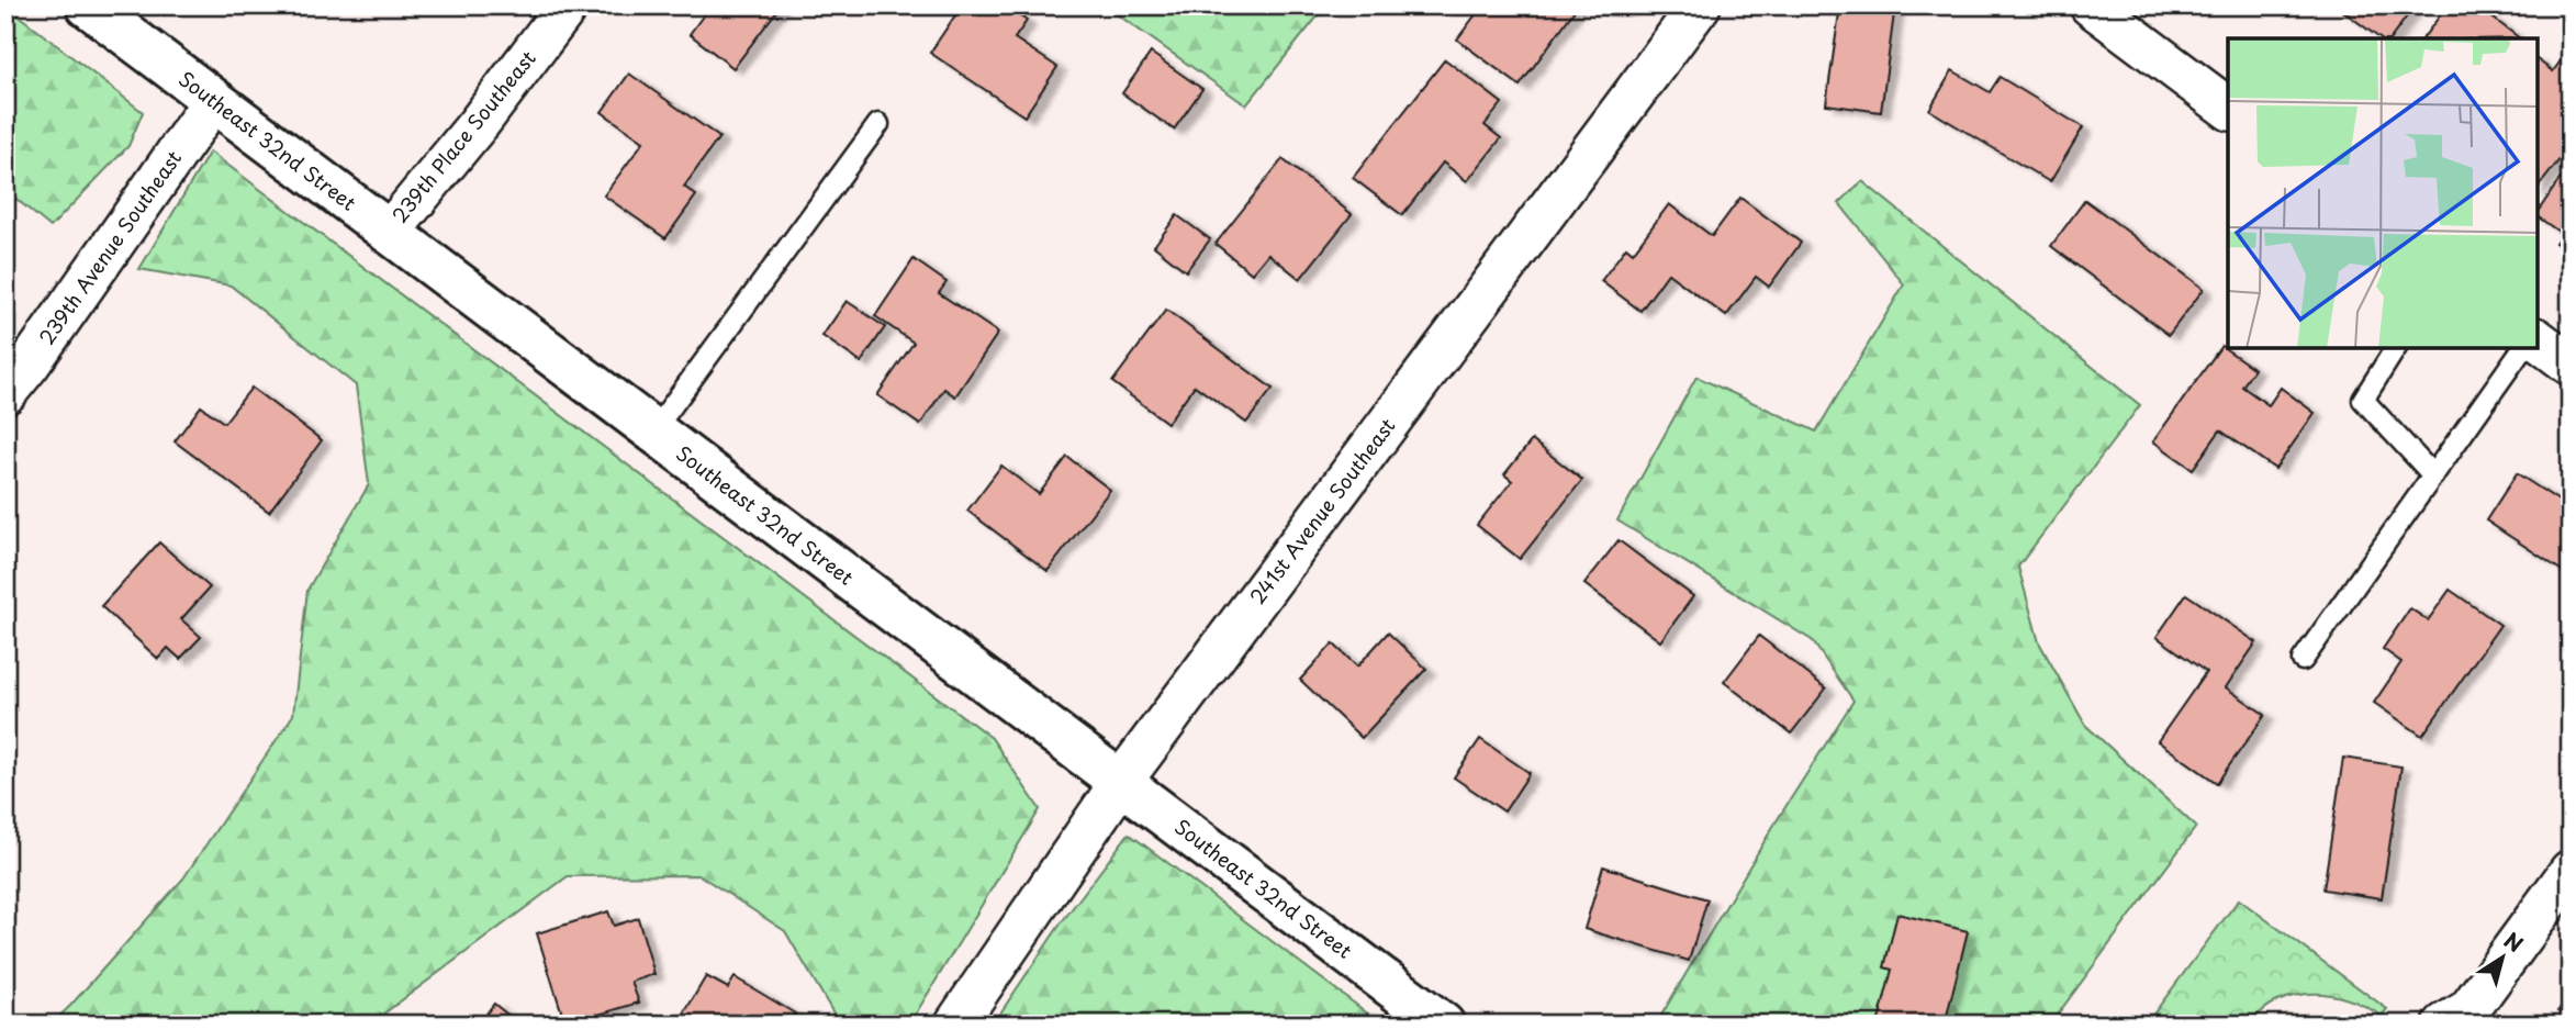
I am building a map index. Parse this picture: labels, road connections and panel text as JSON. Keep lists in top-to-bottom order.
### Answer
{
  "streets": {
    "street": [
      "239th Place Southeast",
      "Southeast 32nd Street",
      "239th Avenue Southeast",
      "241st Avenue Southeast"
    ]
  },
  "crossings": [
    ["239th Place Southeast", "Southeast 32nd Street"],
    ["Southeast 32nd Street", "239th Avenue Southeast"],
    ["Southeast 32nd Street", "241st Avenue Southeast"]
  ],
  "north": "top right"
}
